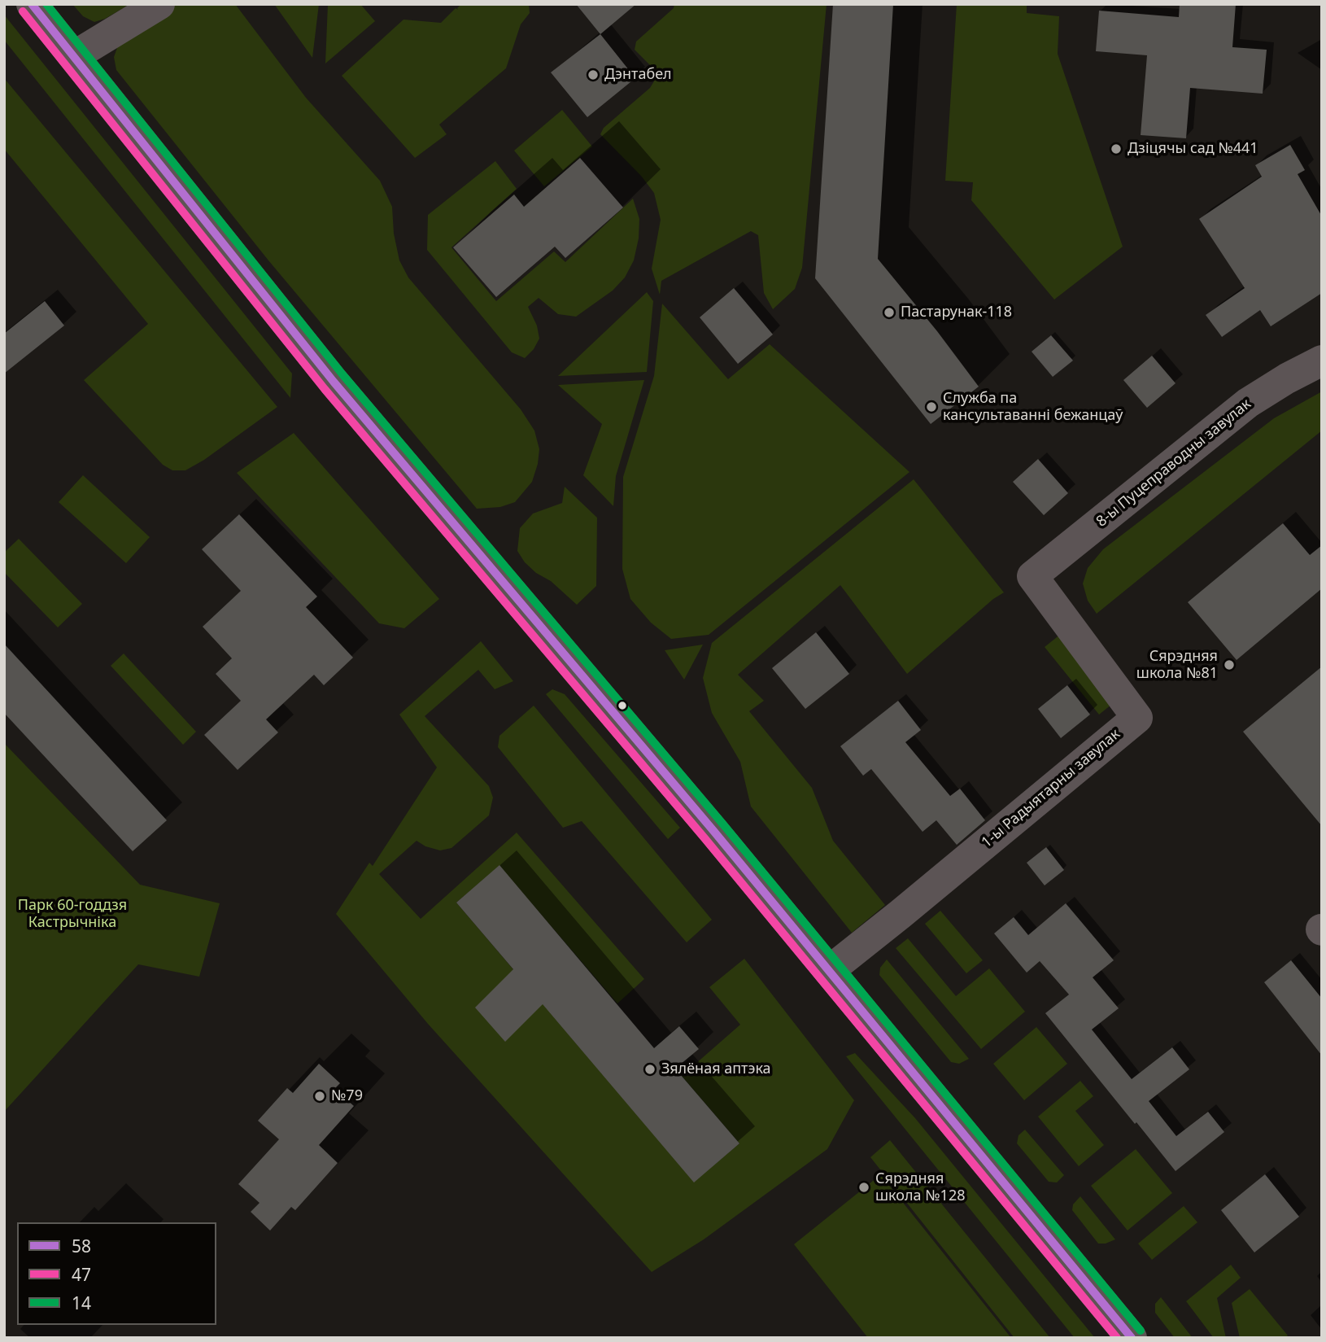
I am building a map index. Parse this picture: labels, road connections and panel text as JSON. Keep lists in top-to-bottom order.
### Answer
{
  "streets": {
    "street": ["8-ы Пуцеправодны завулак", "1-ы Радыятарны завулак"]
  },
  "crossings": [
    ["8-ы Пуцеправодны завулак", "1-ы Радыятарны завулак"]
  ],
  "parks": ["Парк 60-годдзя Кастрычніка"],
  "places": [
    "Дэнтабел",
    "Дзіцячы сад №441",
    "Пастарунак-118",
    "Служба па кансультаванні бежанцаў",
    "Сярэдняя школа №81",
    "Зялёная аптэка",
    "№79",
    "Сярэдняя школа №128"
  ],
  "lines": ["transit line 58", "transit line 14", "transit line 47"],
  "legend": ["58", "47", "14"]
}
